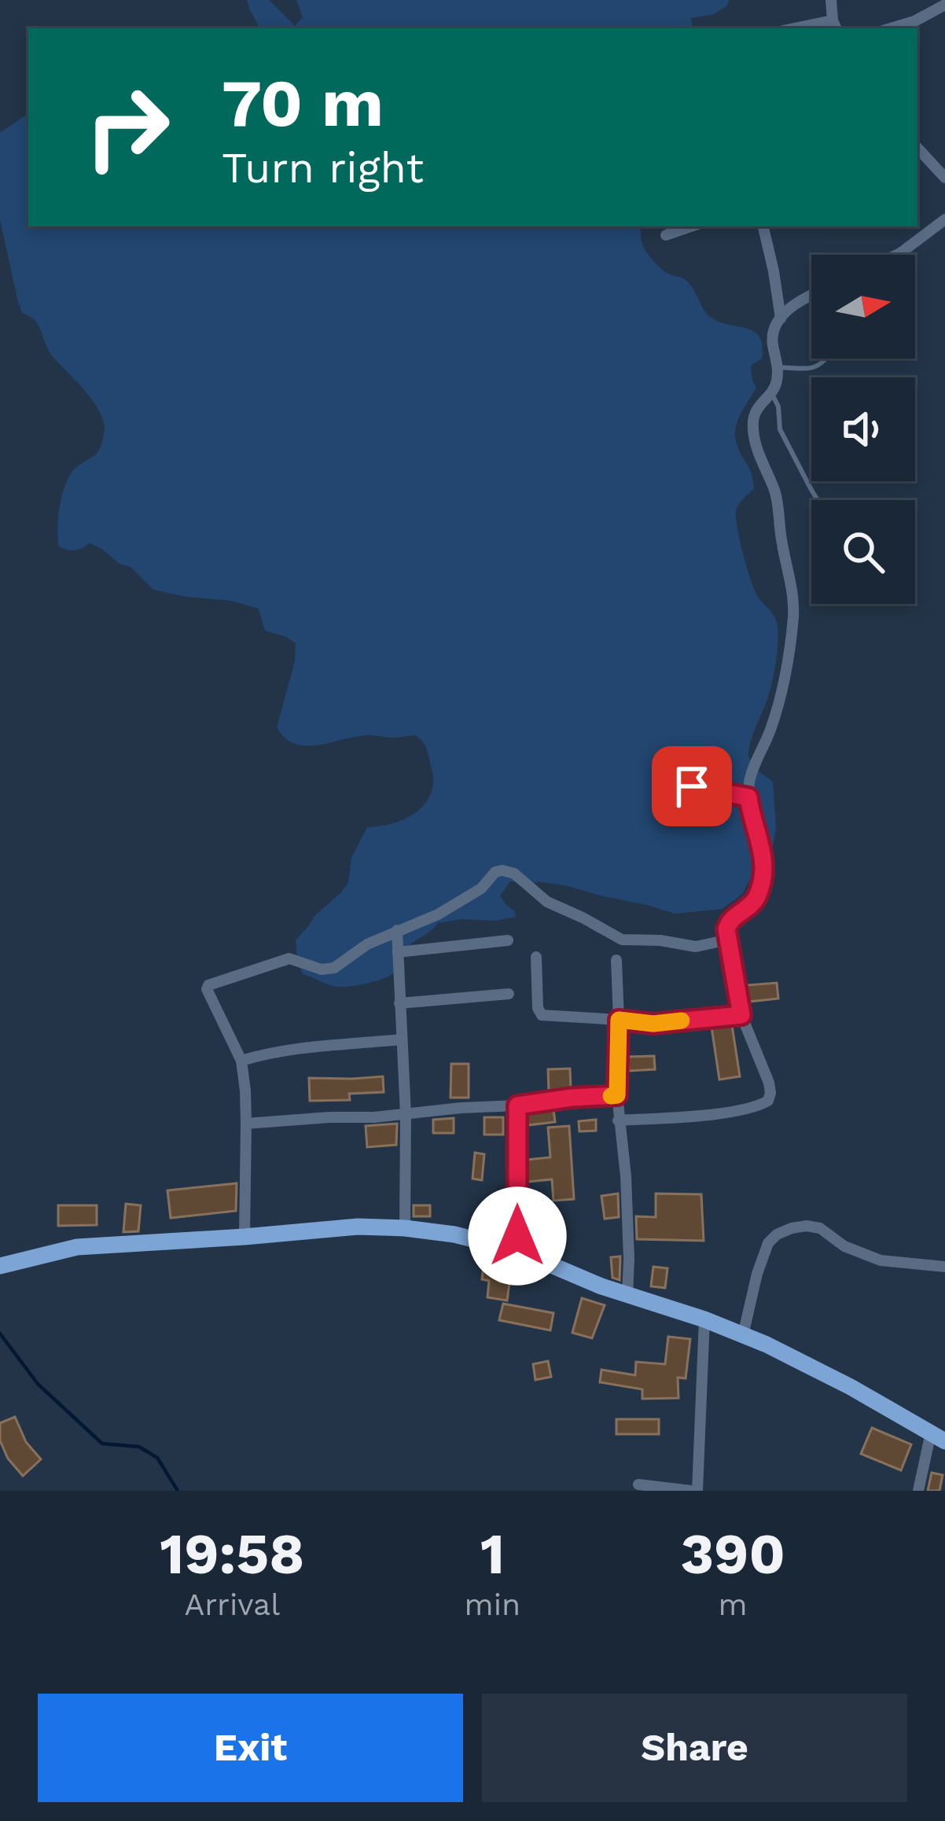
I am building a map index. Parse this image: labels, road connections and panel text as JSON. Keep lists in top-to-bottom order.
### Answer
{
  "north": "right",
  "page": {
    "turn": ["70 m", "Turn right"],
    "eta": [
      "19:58",
      "Arrival",
      "1",
      "min",
      "390",
      "m"
    ],
    "buttons": ["Exit", "Share"]
  }
}
